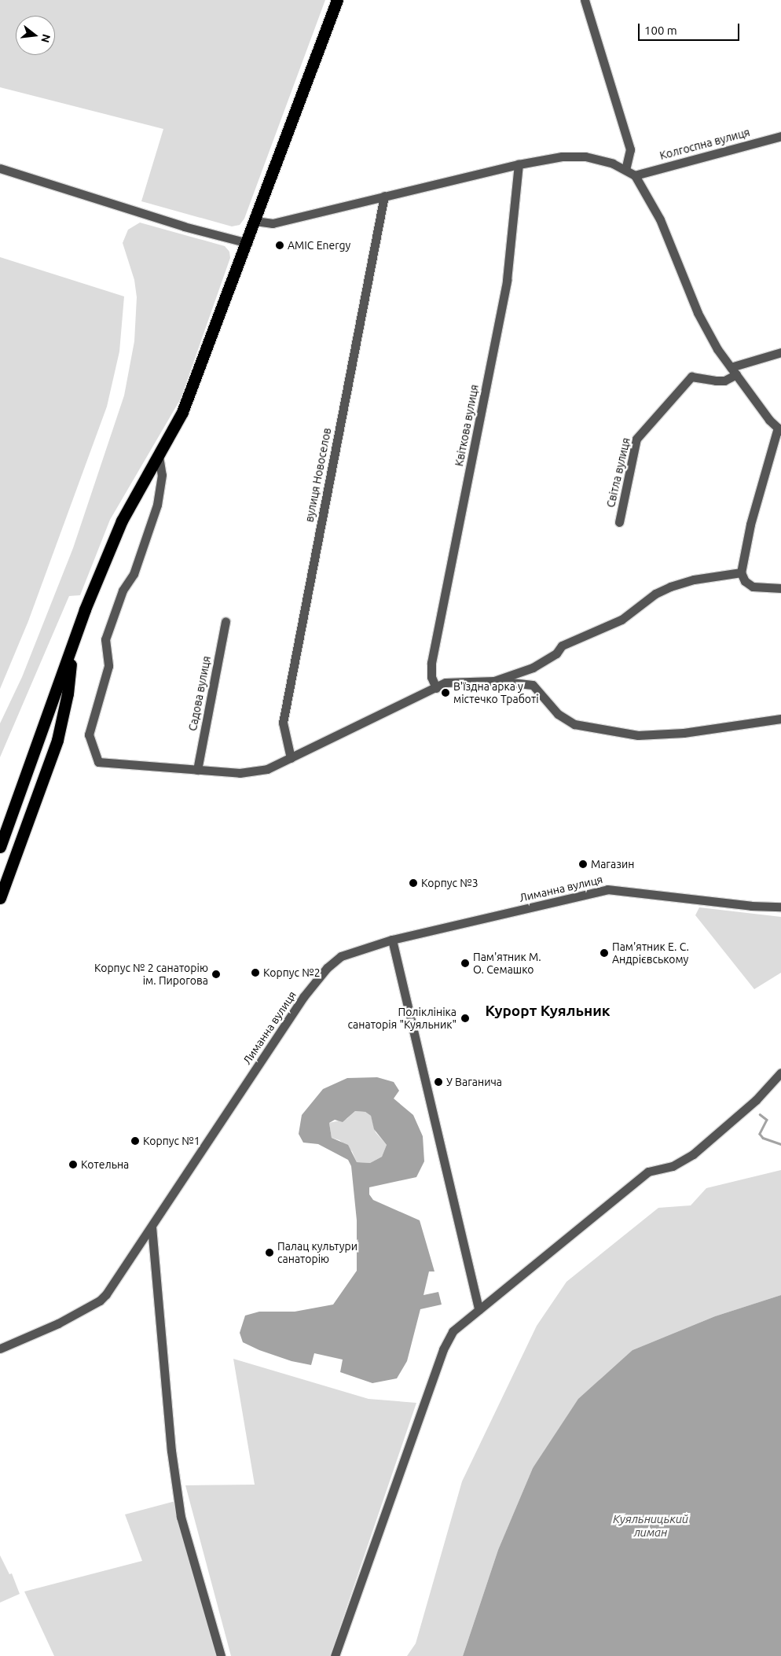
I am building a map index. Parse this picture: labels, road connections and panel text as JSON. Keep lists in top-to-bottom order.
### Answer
{
  "streets": {
    "street": [
      "Колгоспна вулиця",
      "Квіткова вулиця",
      "Світла вулиця",
      "вулиця Новоселов",
      "Садова вулиця",
      "Лиманна вулиця"
    ]
  },
  "districts": ["Курорт Куяльник"],
  "water": ["Куяльницький лиман"],
  "places": [
    "AMIC Energy",
    "В'їздна арка у містечко Тработі",
    "Магазин",
    "Корпус №3",
    "Пам'ятник Е. С. Андрієвському",
    "Пам'ятник М. О. Семашко",
    "Корпус №2",
    "Корпус № 2 санаторію ім. Пирогова",
    "Поліклініка санаторія \"Куяльник\"",
    "У Ваганича",
    "Корпус №1",
    "Котельна",
    "Палац культури санаторію"
  ],
  "scale_bar": "100 m",
  "north": "right"
}
